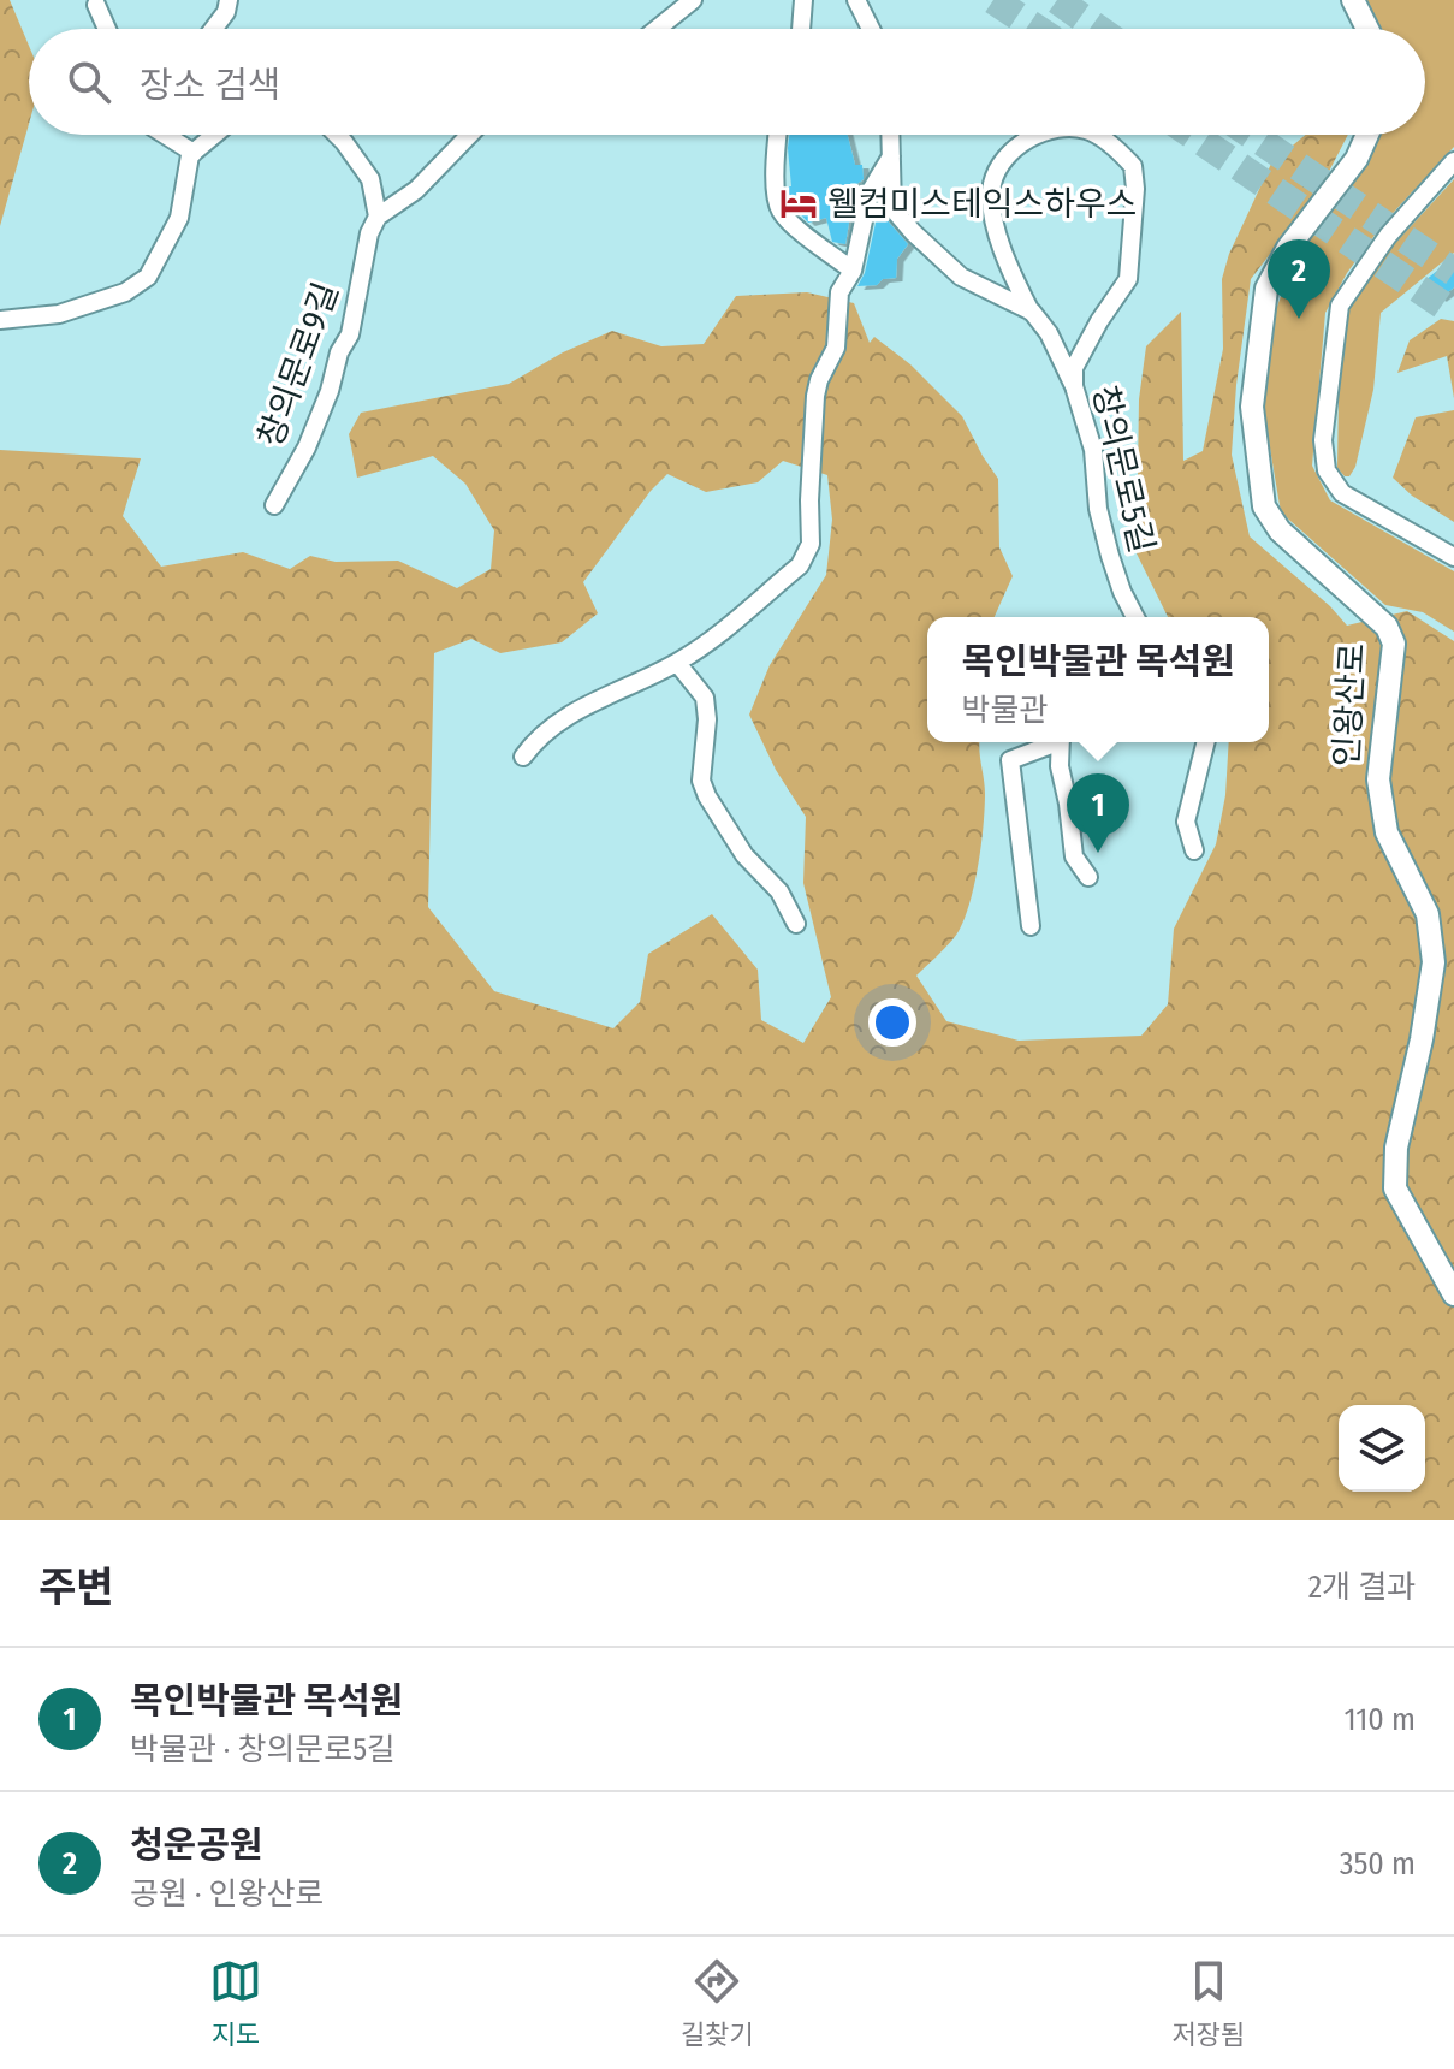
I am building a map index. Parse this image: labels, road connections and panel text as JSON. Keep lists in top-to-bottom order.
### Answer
{
  "streets": {
    "street": ["창의문로9길", "창의문로5길", "인왕산로"]
  },
  "places": {
    "hotel": ["웰컴미스테익스하우스"]
  },
  "page": {
    "search": "장소 검색",
    "pins": ["2", "1"],
    "popup": ["목인박물관 목석원", "박물관"],
    "heading": ["주변", "2개 결과"],
    "list": [
      {
        "mark": "1",
        "name": "목인박물관 목석원",
        "note": "박물관 · 창의문로5길",
        "value": "110 m"
      },
      {
        "mark": "2",
        "name": "청운공원",
        "note": "공원 · 인왕산로",
        "value": "350 m"
      }
    ],
    "nav": ["지도", "길찾기", "저장됨"]
  }
}
